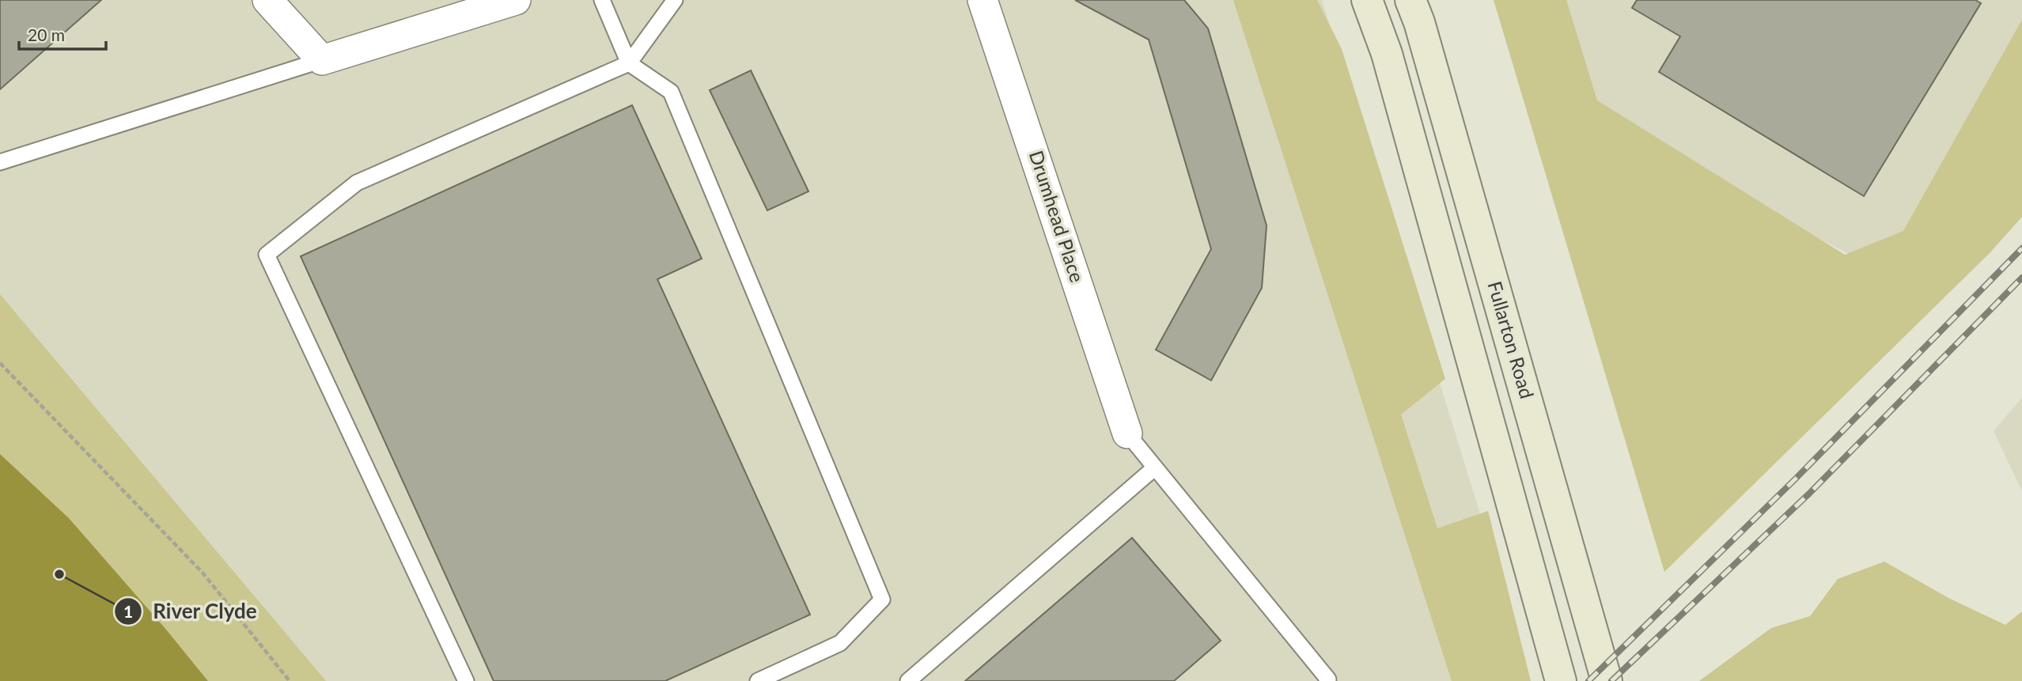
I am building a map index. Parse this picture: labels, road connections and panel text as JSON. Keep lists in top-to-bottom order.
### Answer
{
  "streets": {
    "street": ["Drumhead Place", "Fullarton Road"]
  },
  "places": ["River Clyde"],
  "scale_bar": "20 m"
}
